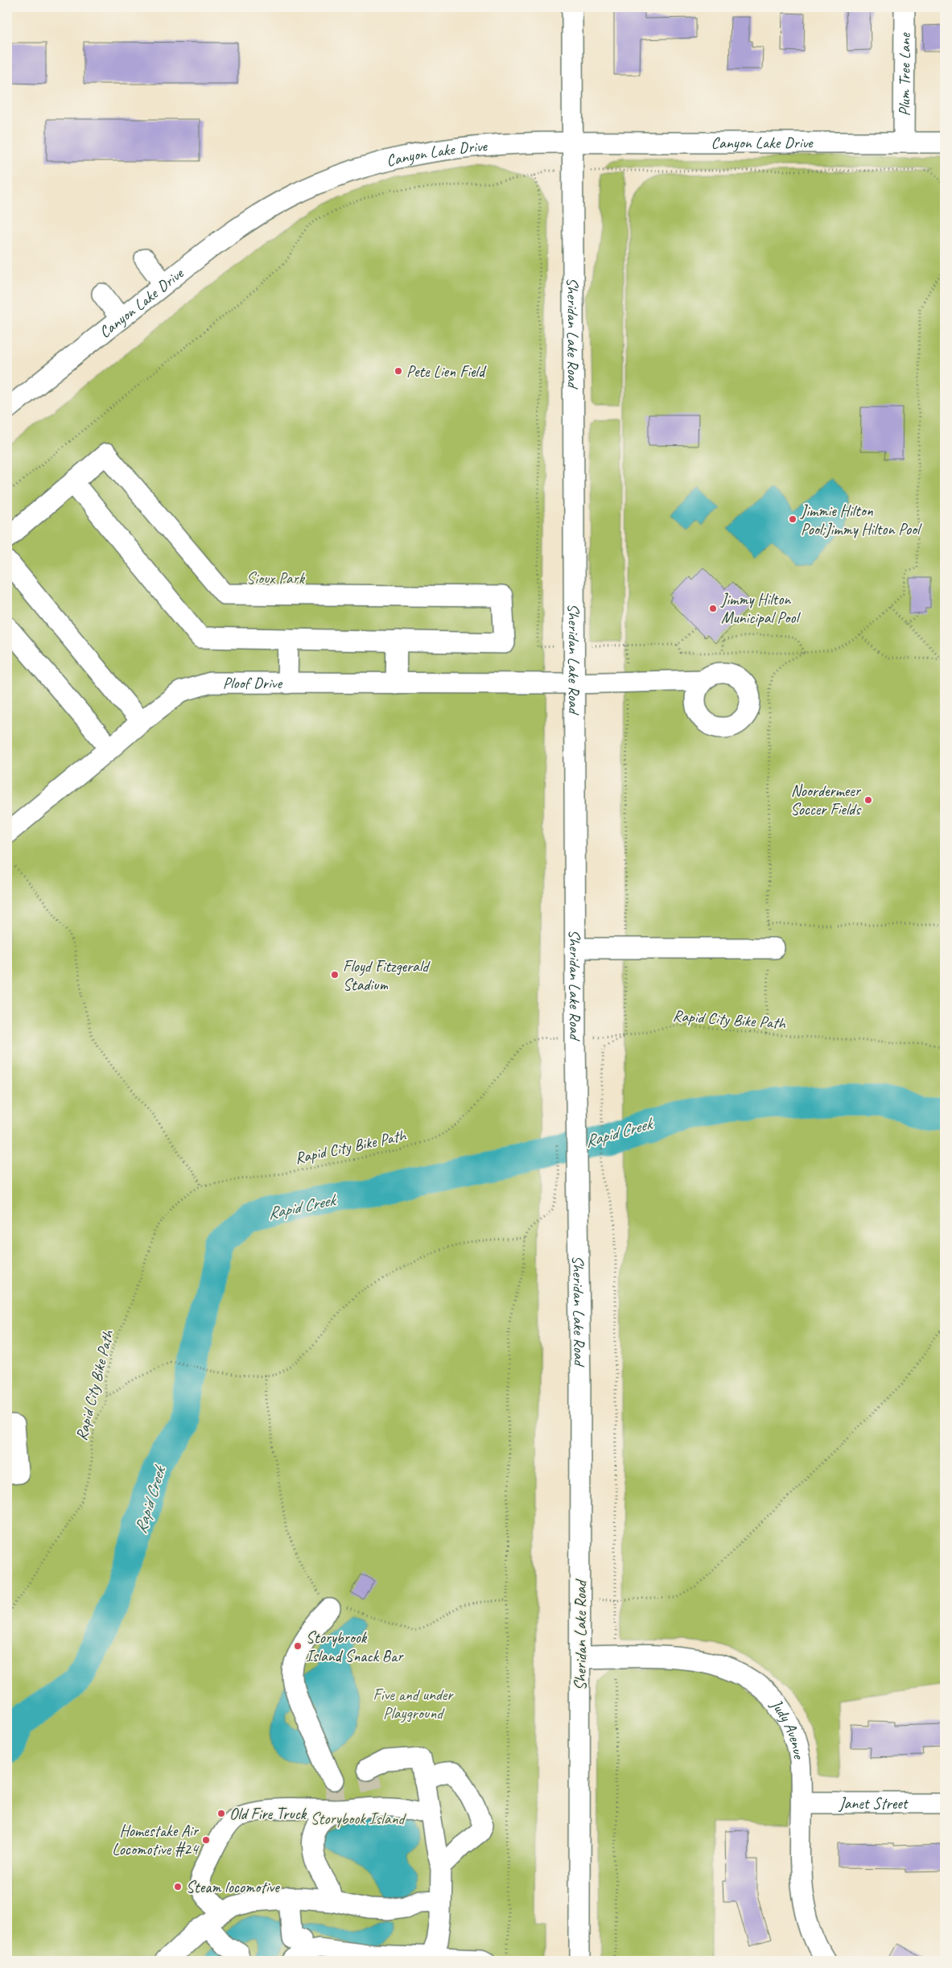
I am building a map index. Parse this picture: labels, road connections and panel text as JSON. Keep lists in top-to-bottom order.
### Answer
{
  "streets": {
    "street": [
      "Plum Tree Lane",
      "Canyon Lake Drive",
      "Sheridan Lake Road",
      "Ploof Drive",
      "Judy Avenue",
      "Janet Street"
    ],
    "path": ["Rapid City Bike Path"]
  },
  "crossings": [
    ["Plum Tree Lane", "Canyon Lake Drive"],
    ["Canyon Lake Drive", "Sheridan Lake Road"],
    ["Sheridan Lake Road", "Ploof Drive"],
    ["Sheridan Lake Road", "Rapid City Bike Path"],
    ["Sheridan Lake Road", "Judy Avenue"],
    ["Judy Avenue", "Janet Street"]
  ],
  "water": ["Rapid Creek"],
  "parks": ["Sioux Park", "Five and under Playground", "Storybook Island"],
  "places": [
    "Pete Lien Field",
    "Jimmie Hilton Pool;Jimmy Hilton Pool",
    "Jimmy Hilton Municipal Pool",
    "Noordermeer Soccer Fields",
    "Floyd Fitzgerald Stadium",
    "Storybrook Island Snack Bar",
    "Old Fire Truck",
    "Homestake Air Locomotive #24",
    "Steam locomotive"
  ]
}
